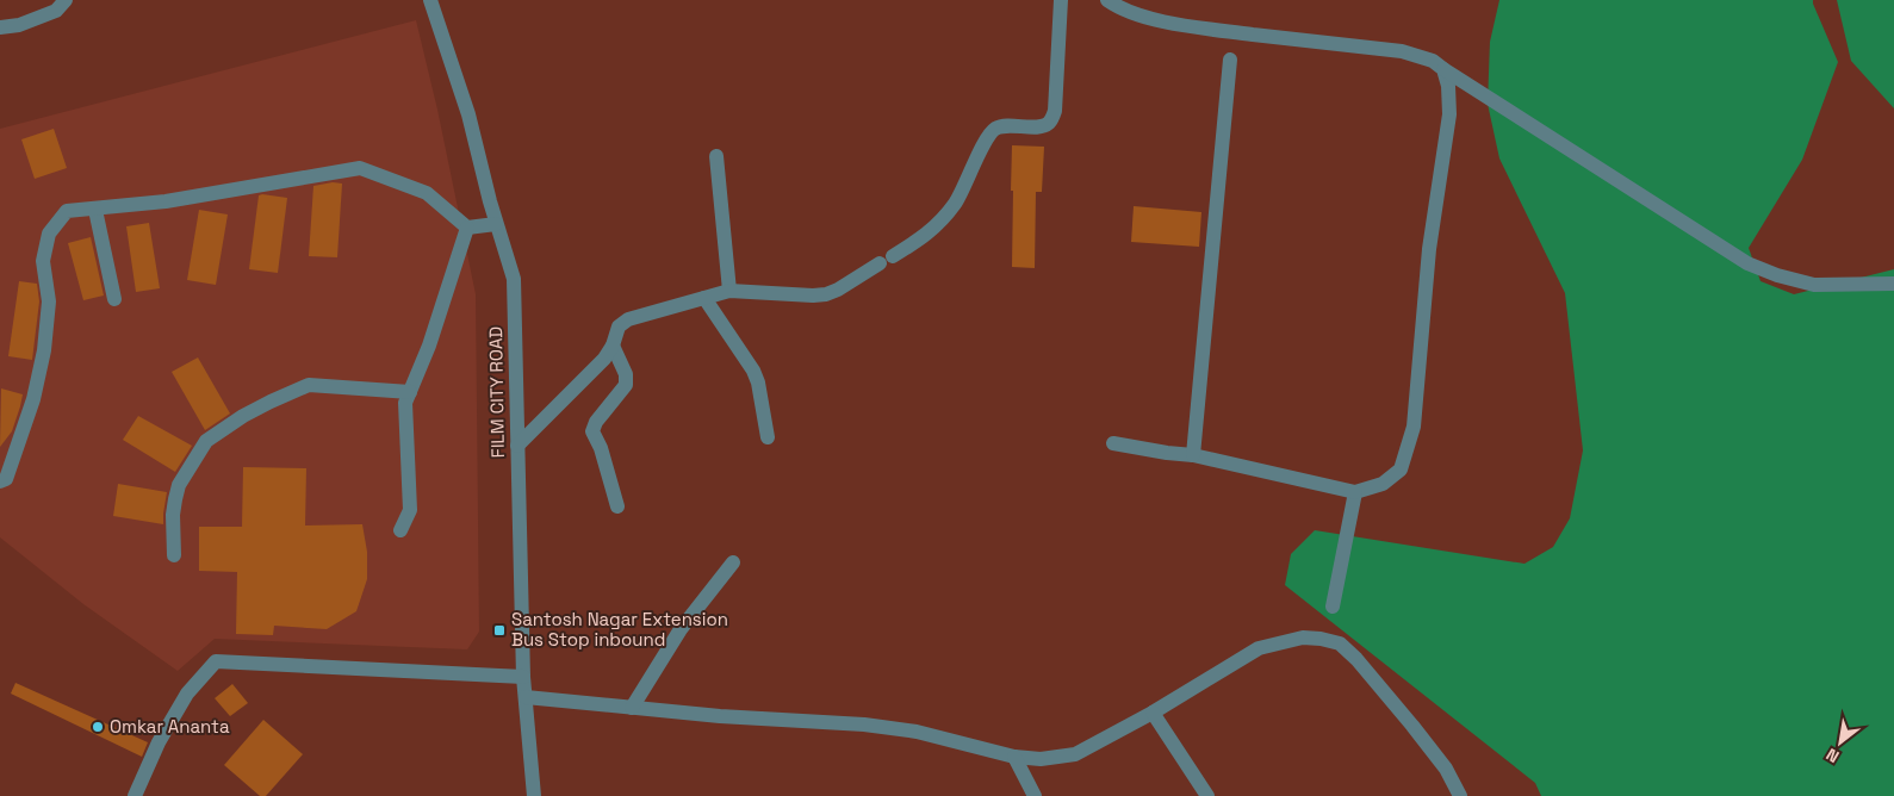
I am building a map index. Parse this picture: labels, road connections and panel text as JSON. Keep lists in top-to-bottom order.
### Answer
{
  "streets": {
    "street": ["FILM CITY ROAD"]
  },
  "places": {
    "transit": ["Santosh Nagar Extension Bus Stop inbound"],
    "other": ["Omkar Ananta"]
  },
  "north": "bottom left"
}
